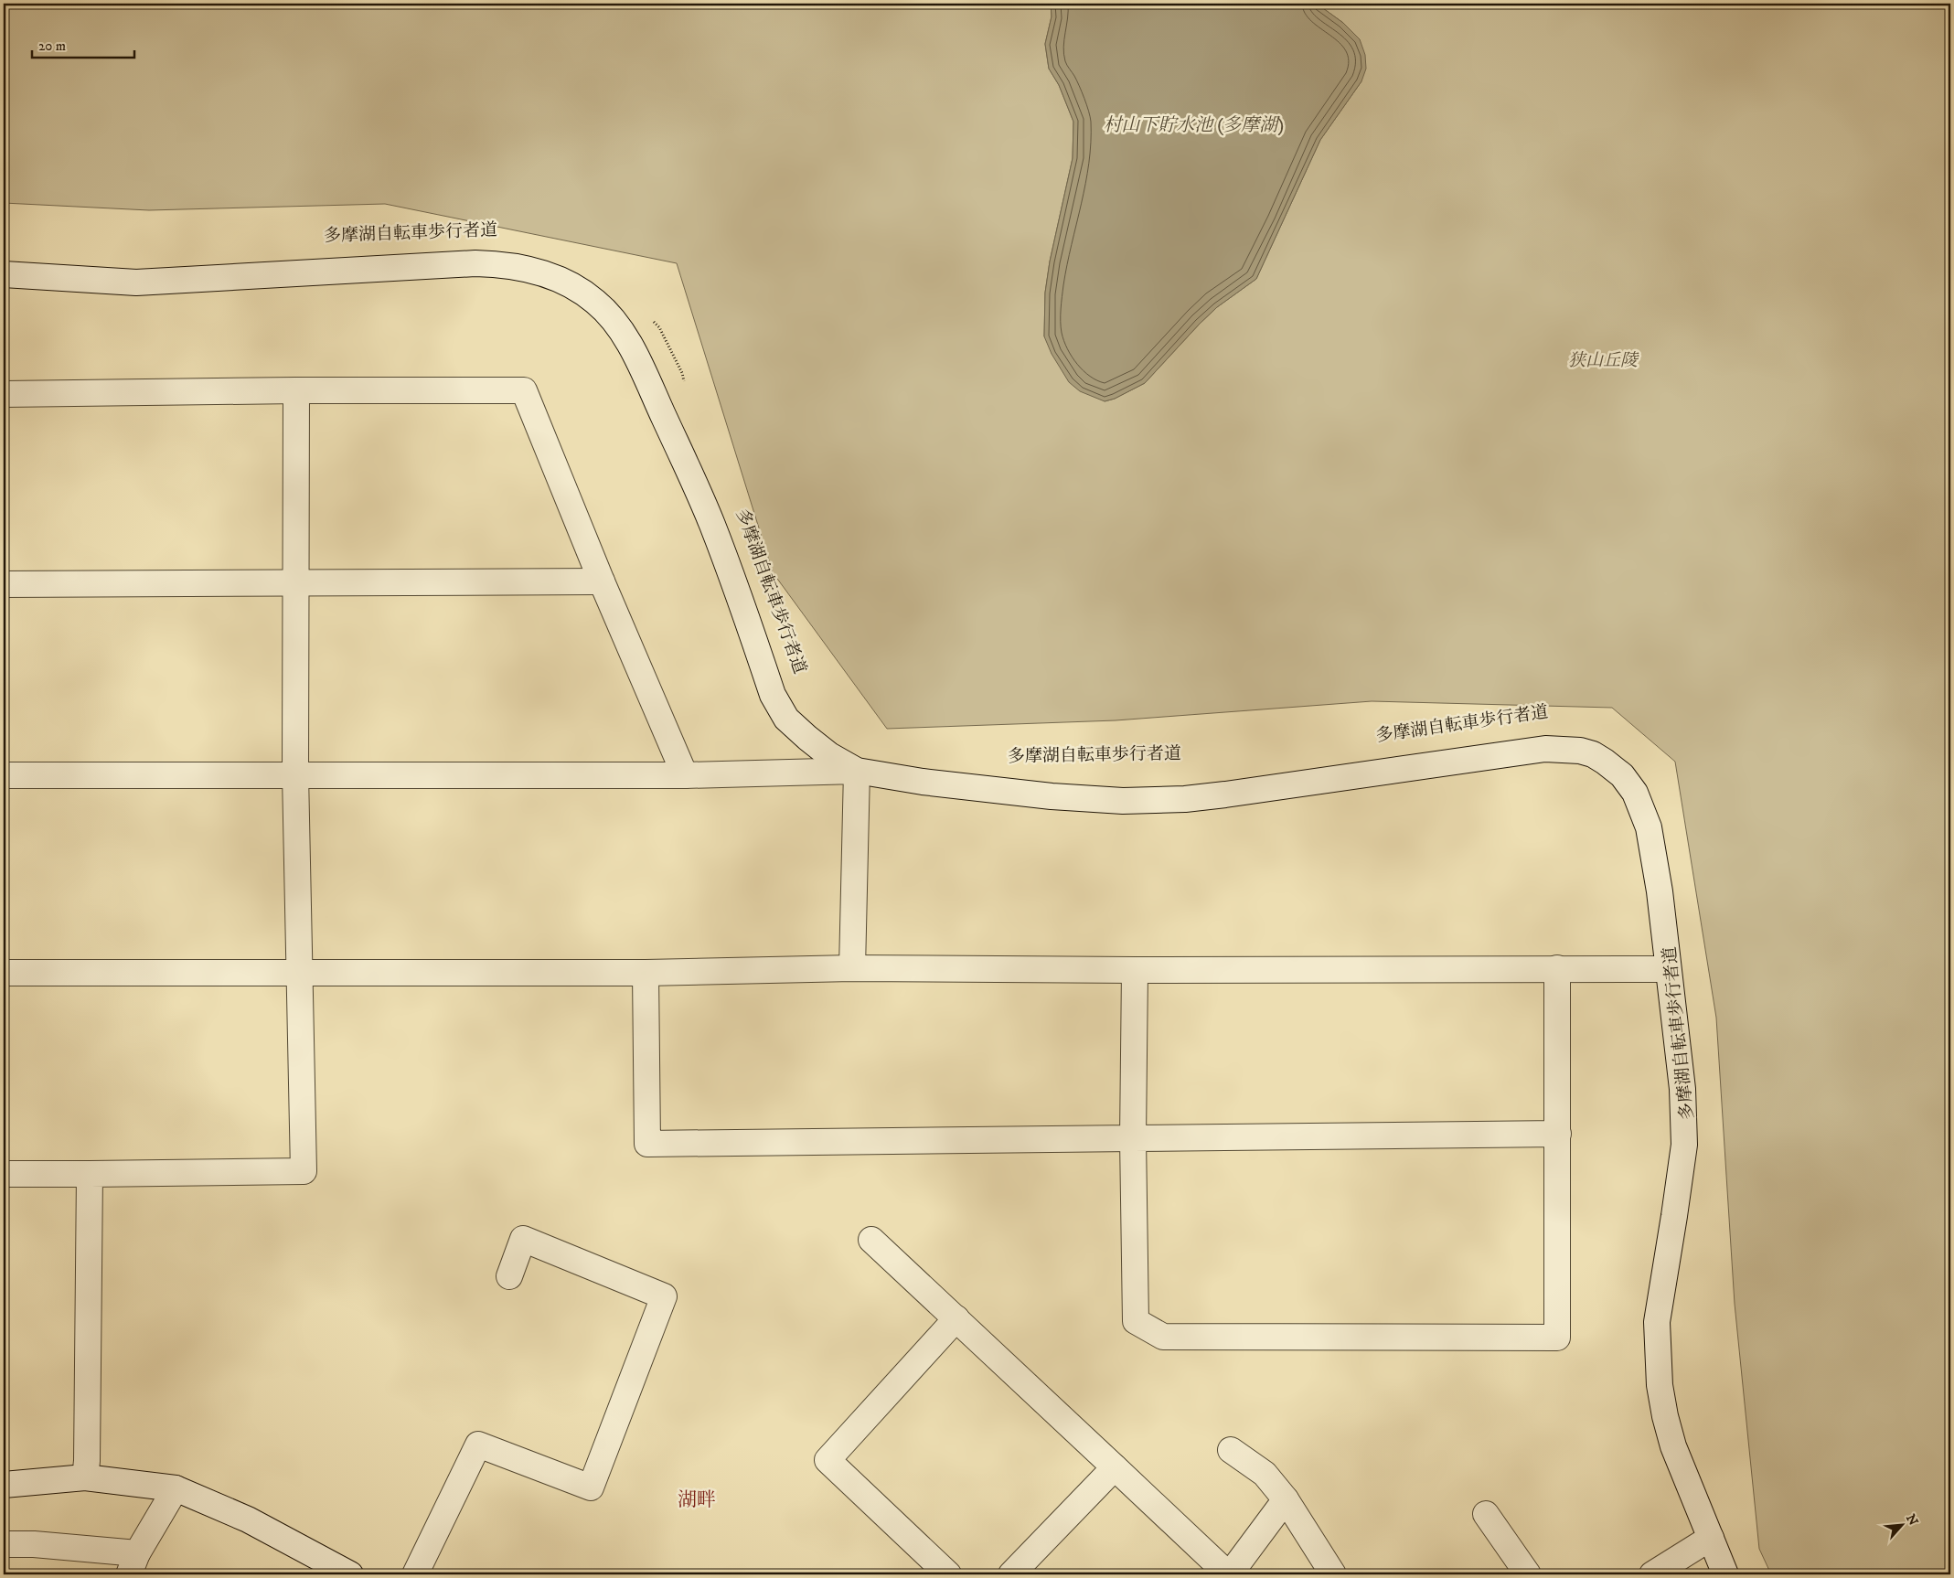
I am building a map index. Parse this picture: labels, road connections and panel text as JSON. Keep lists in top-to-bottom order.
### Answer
{
  "districts": ["湖畔"],
  "water": ["村山下貯水池 (多摩湖)"],
  "parks": ["狭山丘陵"],
  "scale_bar": "20 m",
  "north": "top right"
}
